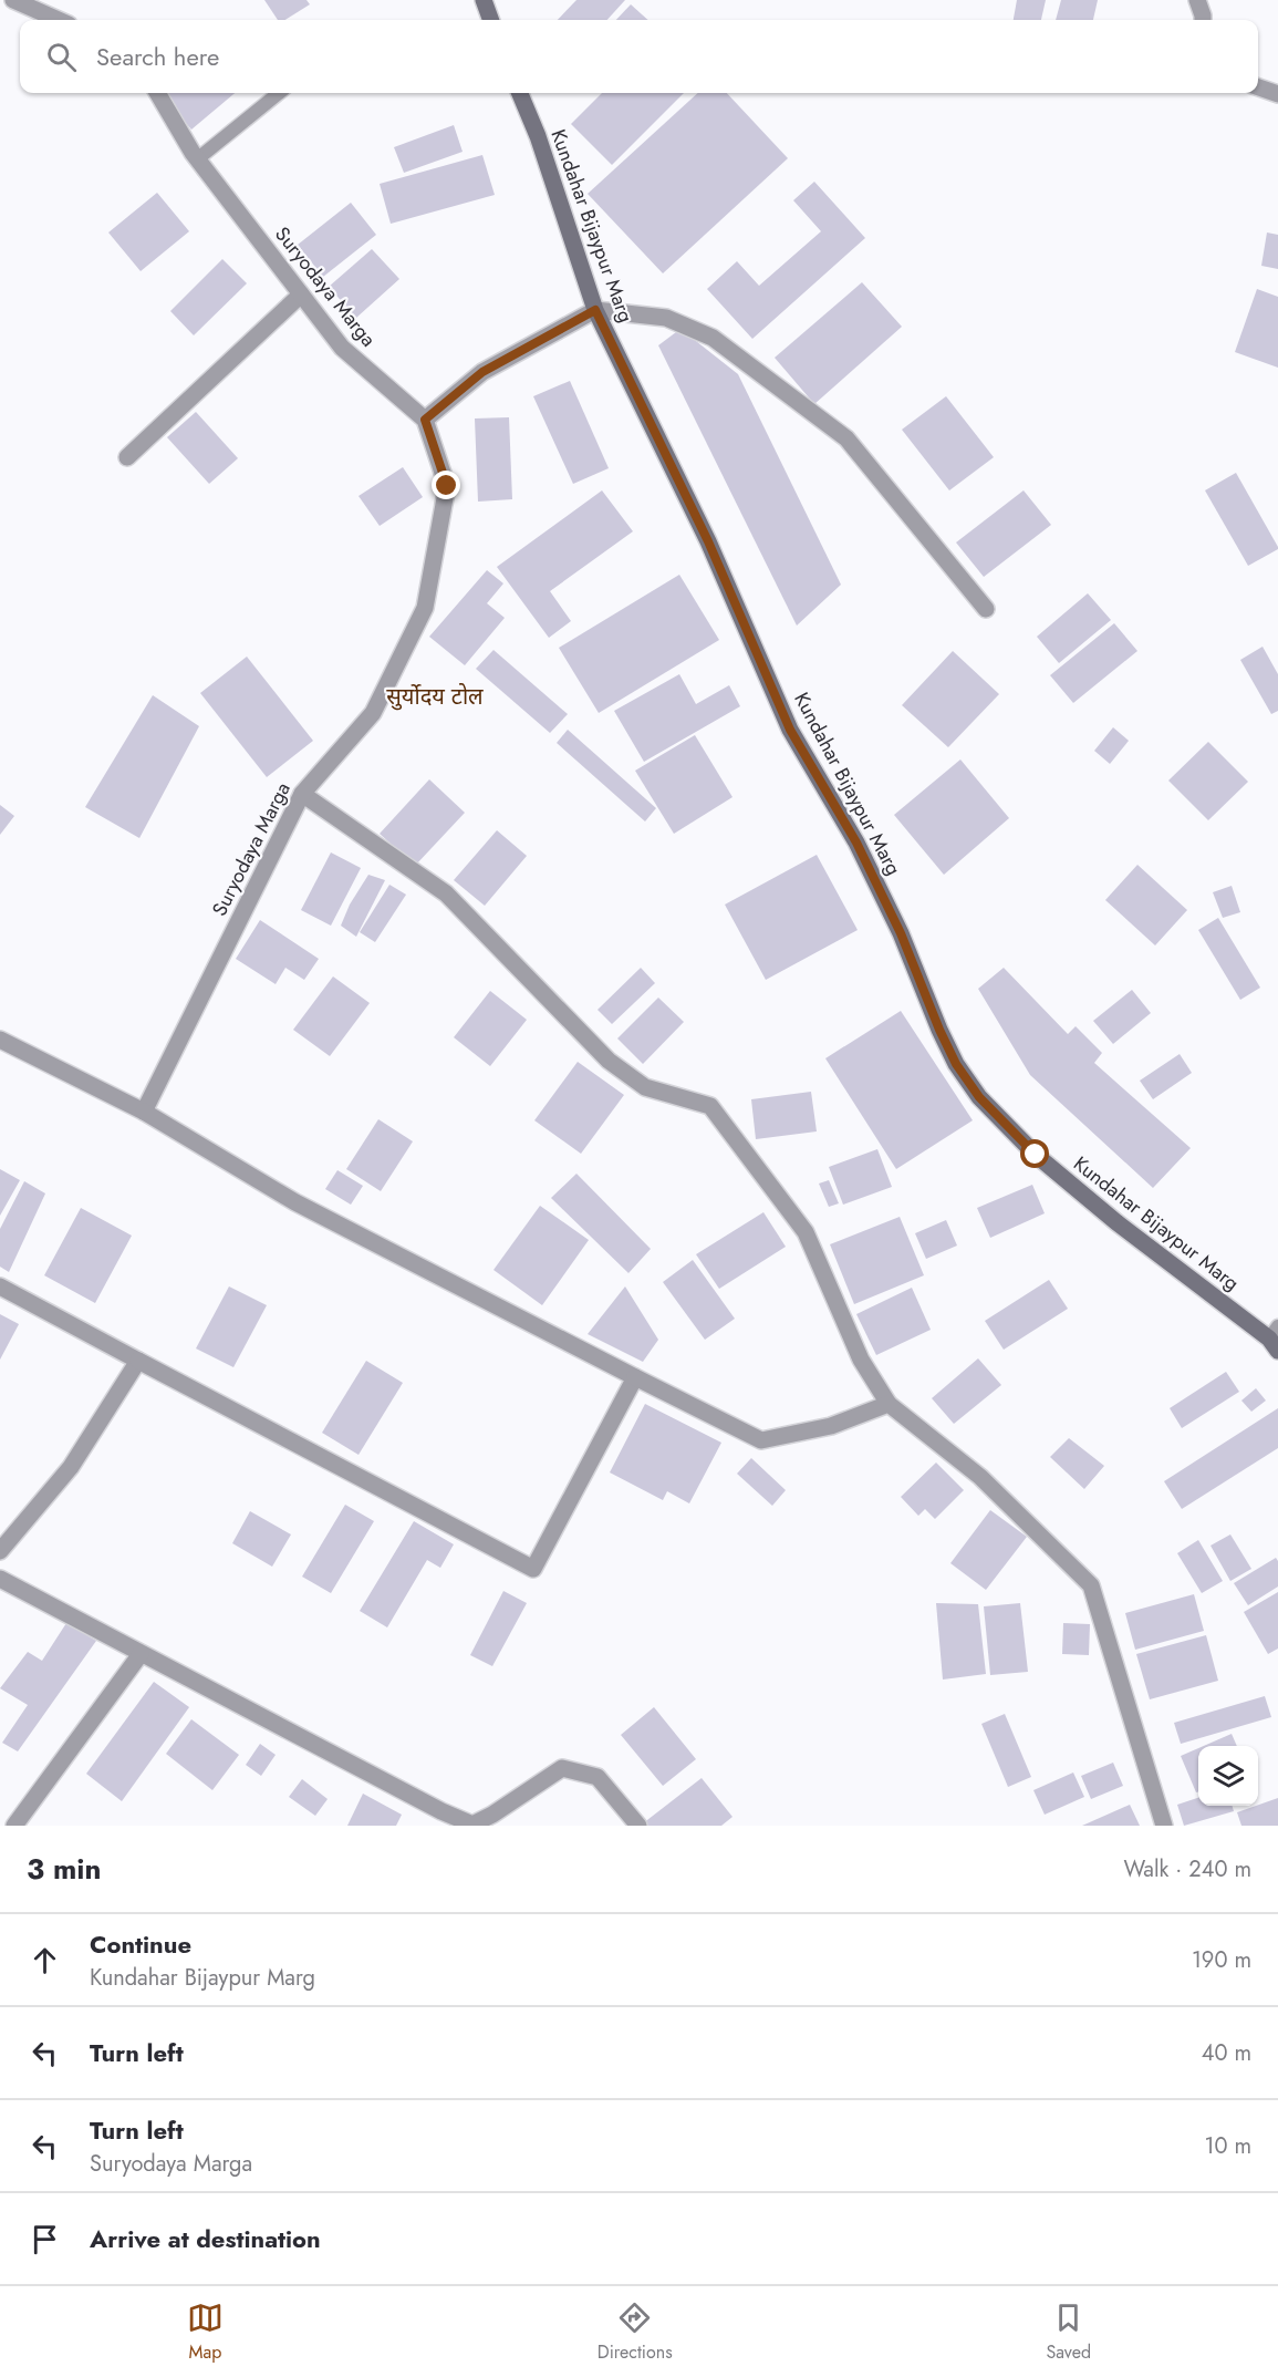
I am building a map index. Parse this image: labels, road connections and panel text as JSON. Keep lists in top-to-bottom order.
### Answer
{
  "streets": {
    "main road": ["Kundahar Bijaypur Marg"],
    "street": ["Suryodaya Marga"]
  },
  "districts": ["सुर्योदय टोल"],
  "page": {
    "search": "Search here",
    "heading": ["3 min", "Walk · 240 m"],
    "list": [
      ["Continue", "Kundahar Bijaypur Marg", "190 m"],
      ["Turn left", "40 m"],
      ["Turn left", "Suryodaya Marga", "10 m"],
      "Arrive at destination"
    ],
    "nav": ["Map", "Directions", "Saved"]
  }
}
